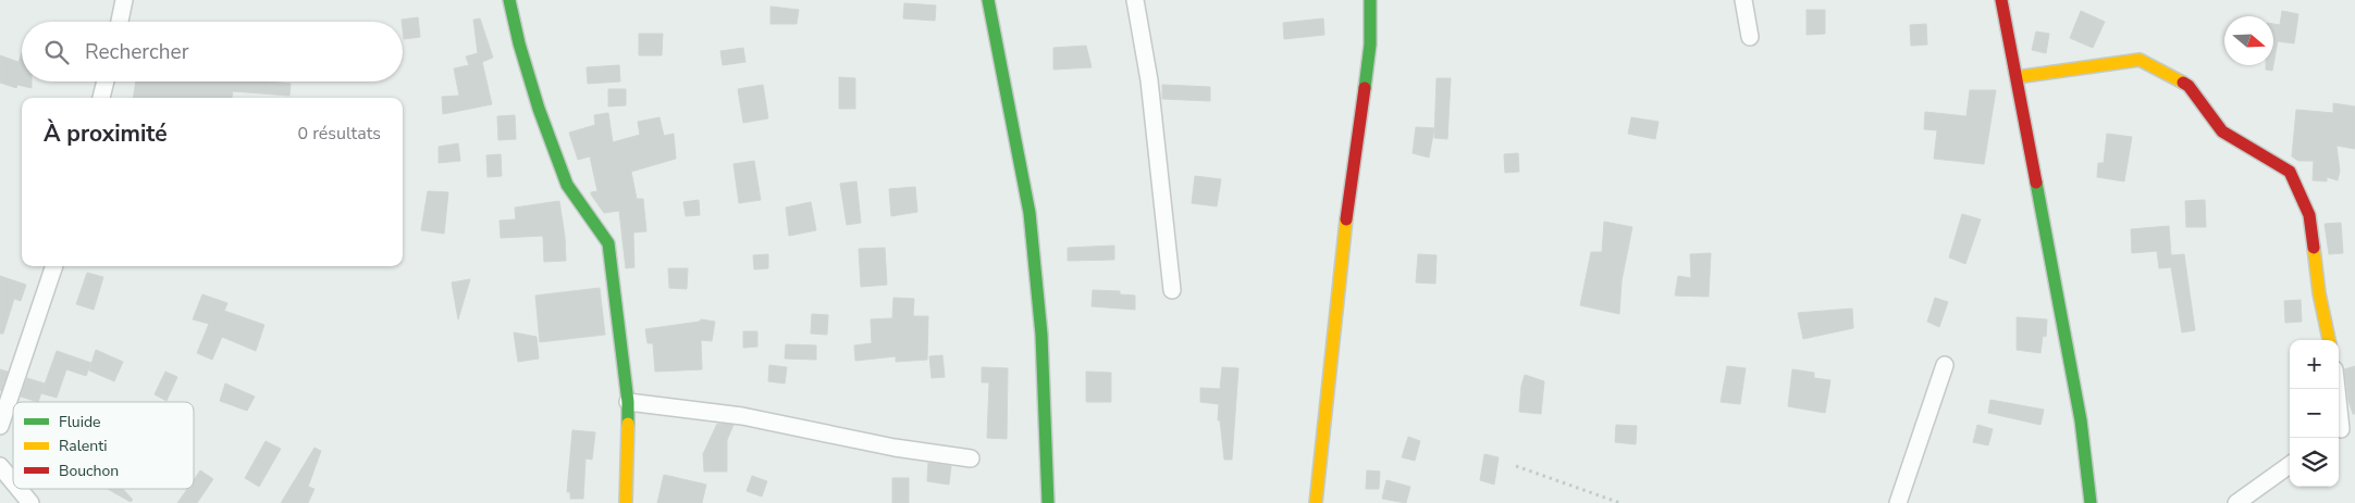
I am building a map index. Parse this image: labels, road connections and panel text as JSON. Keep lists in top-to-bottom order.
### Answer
{
  "legend": ["Fluide", "Ralenti", "Bouchon"],
  "north": "right",
  "page": {
    "search": "Rechercher",
    "heading": ["À proximité", "0 résultats"],
    "map_buttons": ["+", "−"]
  }
}
